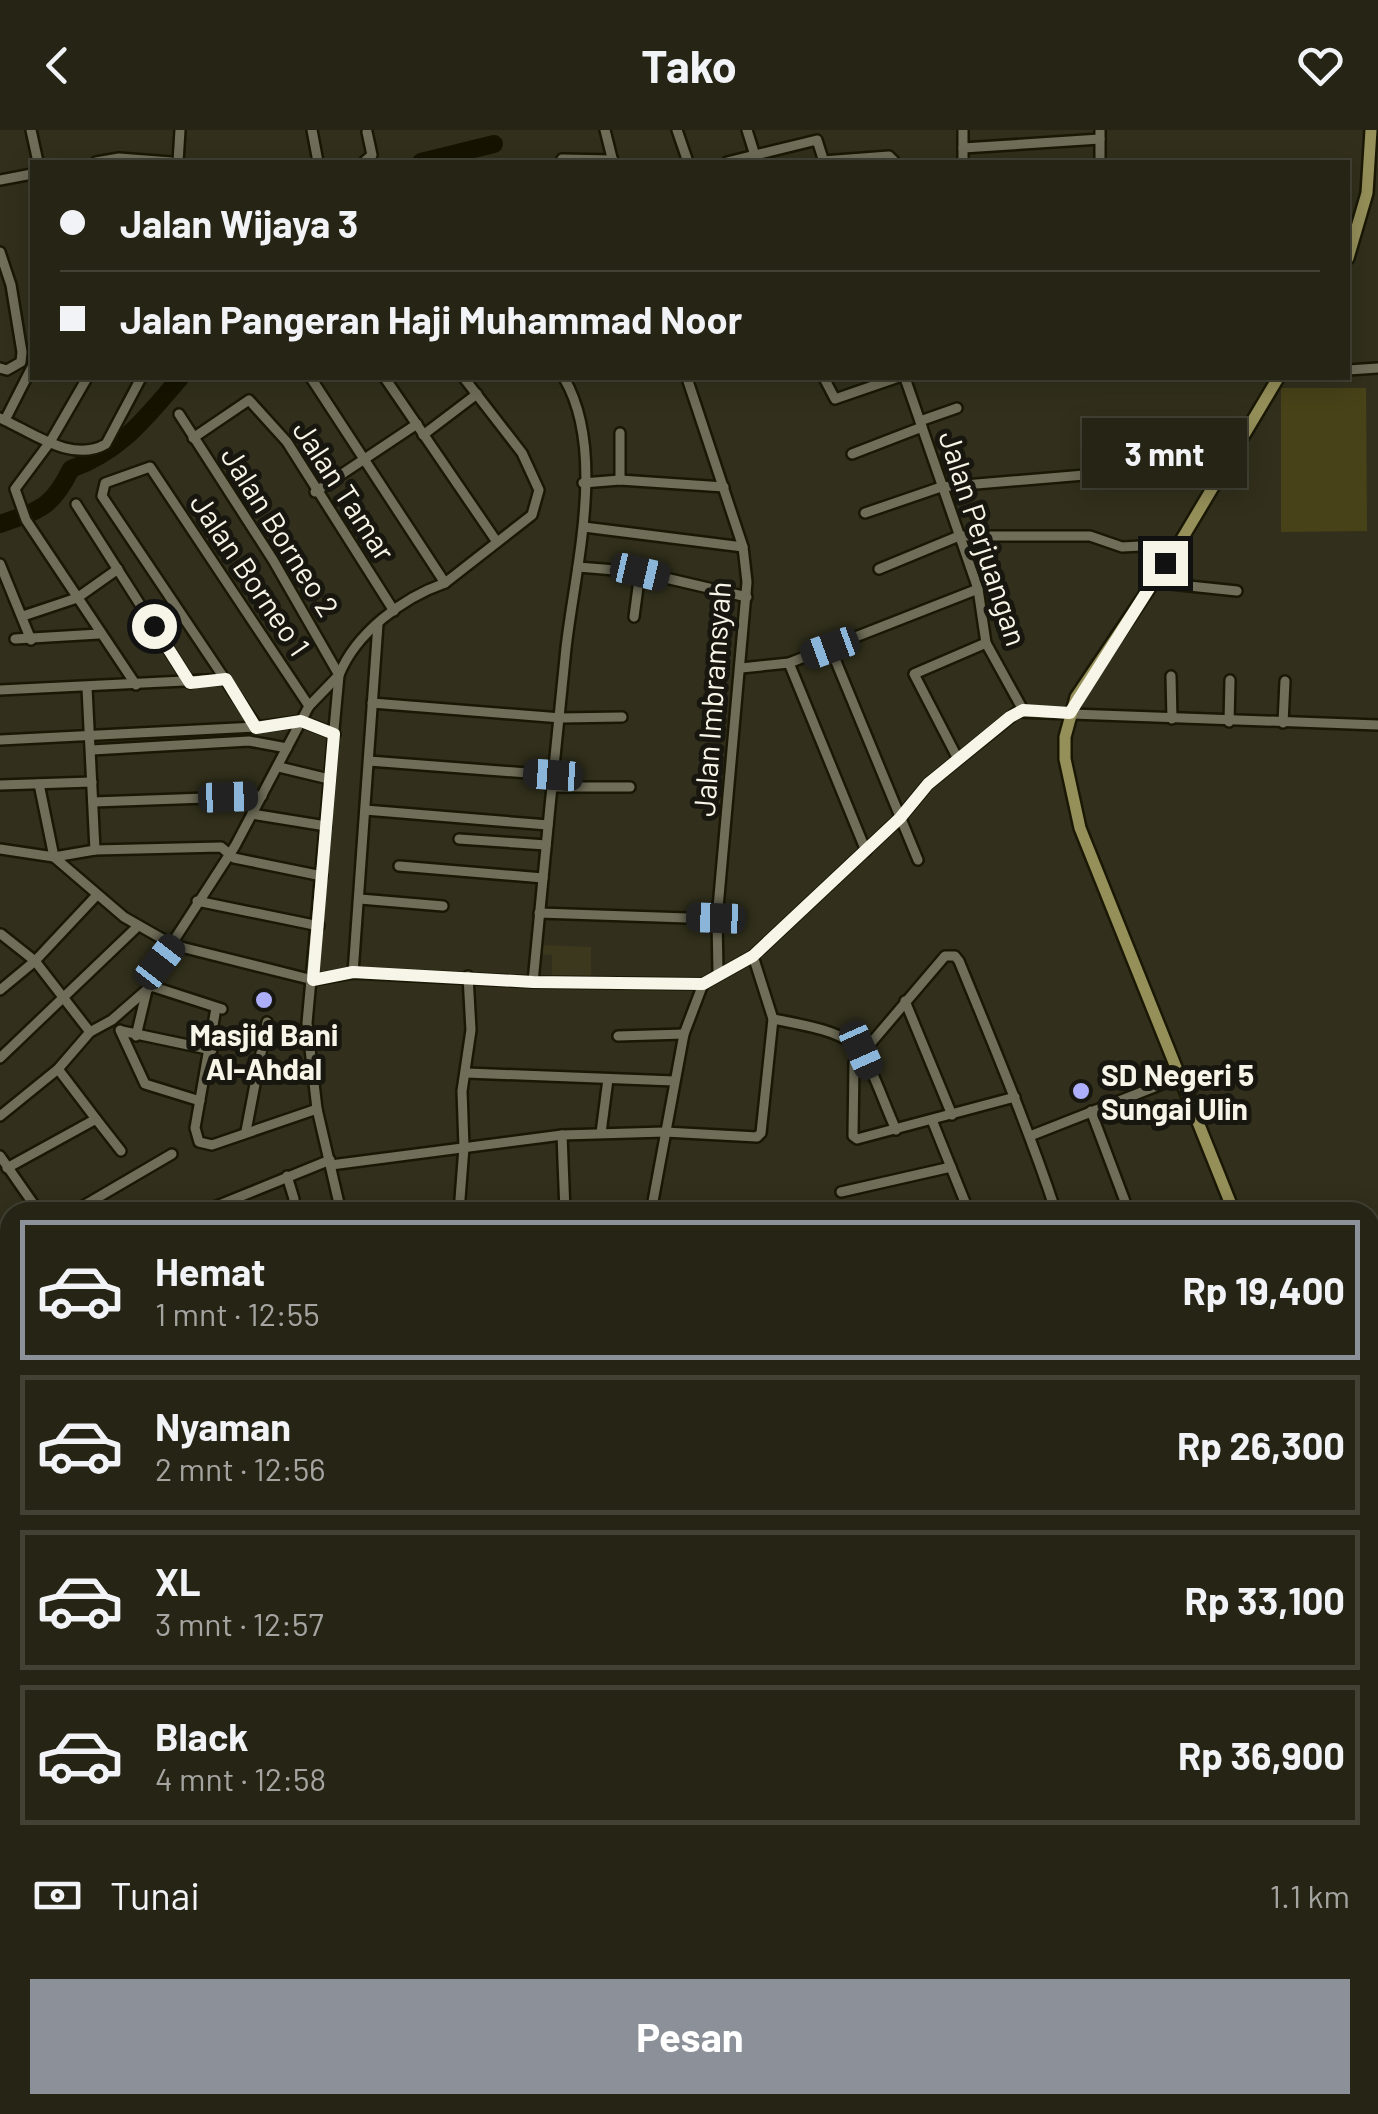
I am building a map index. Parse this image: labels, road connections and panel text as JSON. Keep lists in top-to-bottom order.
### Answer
{
  "streets": {
    "street": [
      "Jalan Tamar",
      "Jalan Borneo 2",
      "Jalan Perjuangan",
      "Jalan Borneo 1",
      "Jalan Imbramsyah"
    ]
  },
  "crossings": [
    ["Jalan Tamar", "Jalan Borneo 2"]
  ],
  "places": ["Masjid Bani Al-Ahdal", "SD Negeri 5 Sungai Ulin"],
  "page": {
    "header": "Tako",
    "banner": ["Jalan Wijaya 3", "Jalan Pangeran Haji Muhammad Noor"],
    "bubble": "3 mnt",
    "list": [
      {
        "name": "Hemat",
        "note": "1 mnt · 12:55",
        "value": "Rp 19,400"
      },
      {
        "name": "Nyaman",
        "note": "2 mnt · 12:56",
        "value": "Rp 26,300"
      },
      {
        "name": "XL",
        "note": "3 mnt · 12:57",
        "value": "Rp 33,100"
      },
      {
        "name": "Black",
        "note": "4 mnt · 12:58",
        "value": "Rp 36,900"
      }
    ],
    "pay": ["Tunai", "1.1 km"],
    "buttons": "Pesan"
  }
}
